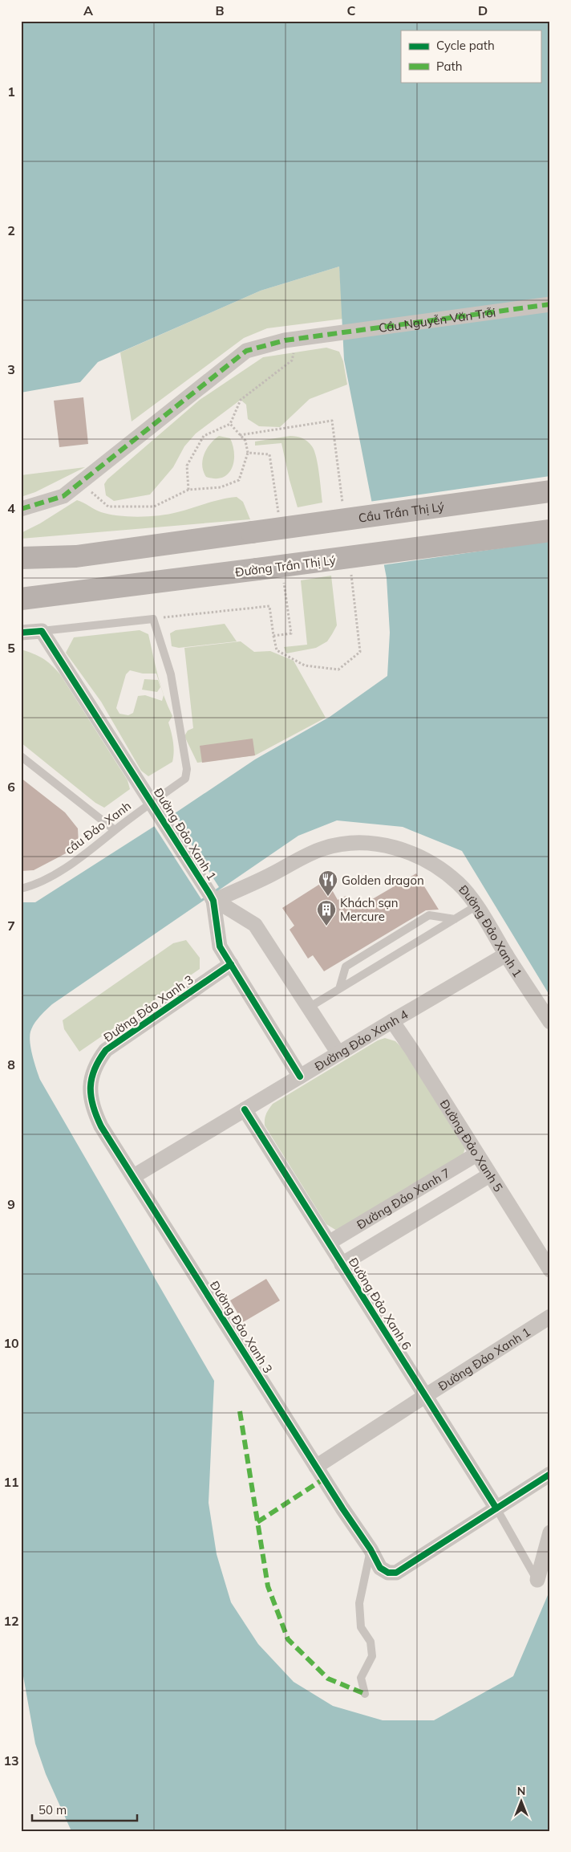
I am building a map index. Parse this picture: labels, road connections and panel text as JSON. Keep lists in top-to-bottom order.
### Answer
{
  "streets": {
    "main road": ["Cầu Trần Thị Lý", "Đường Trần Thị Lý"],
    "street": [
      "Cầu Nguyễn Văn Trỗi",
      "Đường Đảo Xanh 1",
      "Đường Đảo Xanh 3",
      "Đường Đảo Xanh 4",
      "Đường Đảo Xanh 5",
      "Đường Đảo Xanh 7",
      "Đường Đảo Xanh 6"
    ],
    "lane": ["cầu Đảo Xanh"]
  },
  "crossings": [
    ["cầu Đảo Xanh", "Đường Đảo Xanh 1"],
    ["Đường Đảo Xanh 1", "Đường Đảo Xanh 3"],
    ["Đường Đảo Xanh 1", "Đường Đảo Xanh 4"],
    ["Đường Đảo Xanh 1", "Đường Đảo Xanh 6"],
    ["Đường Đảo Xanh 3", "Đường Đảo Xanh 4"],
    ["Đường Đảo Xanh 3", "Đường Đảo Xanh 6"],
    ["Đường Đảo Xanh 4", "Đường Đảo Xanh 5"],
    ["Đường Đảo Xanh 4", "Đường Đảo Xanh 6"],
    ["Đường Đảo Xanh 5", "Đường Đảo Xanh 7"],
    ["Đường Đảo Xanh 7", "Đường Đảo Xanh 6"]
  ],
  "places": {
    "restaurant": ["Golden dragon"],
    "building": ["Khách sạn Mercure"]
  },
  "legend": ["Cycle path", "Path"],
  "scale_bar": "50 m",
  "north": "top",
  "grid": {
    "columns": [
      "A",
      "B",
      "C",
      "D"
    ],
    "rows": [
      "1",
      "2",
      "3",
      "4",
      "5",
      "6",
      "7",
      "8",
      "9",
      "10",
      "11",
      "12",
      "13"
    ]
  }
}
